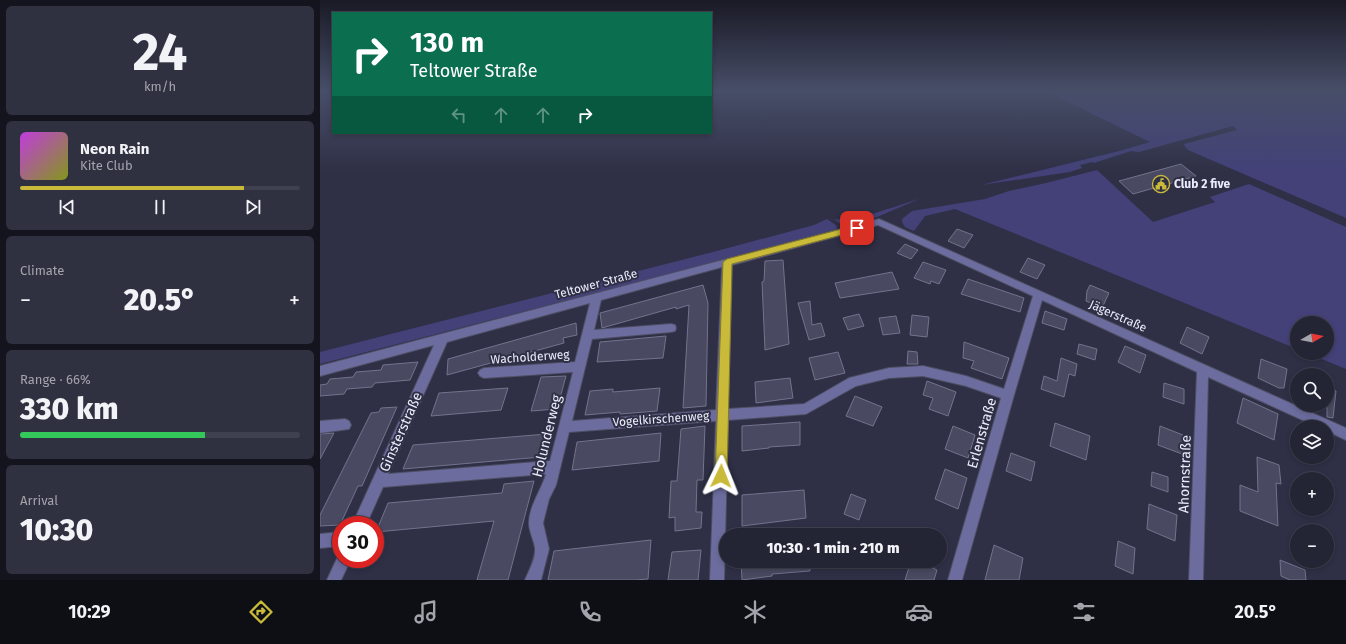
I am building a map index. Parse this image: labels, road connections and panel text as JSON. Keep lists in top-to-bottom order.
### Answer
{
  "streets": {
    "street": [
      "Teltower Straße",
      "Jägerstraße",
      "Wacholderweg",
      "Vogelkirschenweg",
      "Ginsterstraße",
      "Erlenstraße",
      "Holunderweg",
      "Ahornstraße"
    ]
  },
  "crossings": [
    ["Teltower Straße", "Jägerstraße"],
    ["Teltower Straße", "Ginsterstraße"],
    ["Teltower Straße", "Holunderweg"],
    ["Jägerstraße", "Erlenstraße"],
    ["Jägerstraße", "Ahornstraße"],
    ["Wacholderweg", "Holunderweg"],
    ["Vogelkirschenweg", "Erlenstraße"],
    ["Vogelkirschenweg", "Holunderweg"]
  ],
  "places": {
    "public building": ["Club 2 five"]
  },
  "north": "right",
  "page": {
    "tile": [
      ["24", "km/h"],
      "Climate",
      ["Range · 66%", "330 km"],
      ["Arrival", "10:30"]
    ],
    "turn": ["130 m", "Teltower Straße"],
    "song": ["Neon Rain", "Kite Club"],
    "heat": ["−", "20.5°", "+"],
    "map_buttons": ["+", "−"],
    "limit": "30",
    "trip": "10:30 · 1 min · 210 m",
    "tabs": ["10:29", "20.5°"]
  }
}
